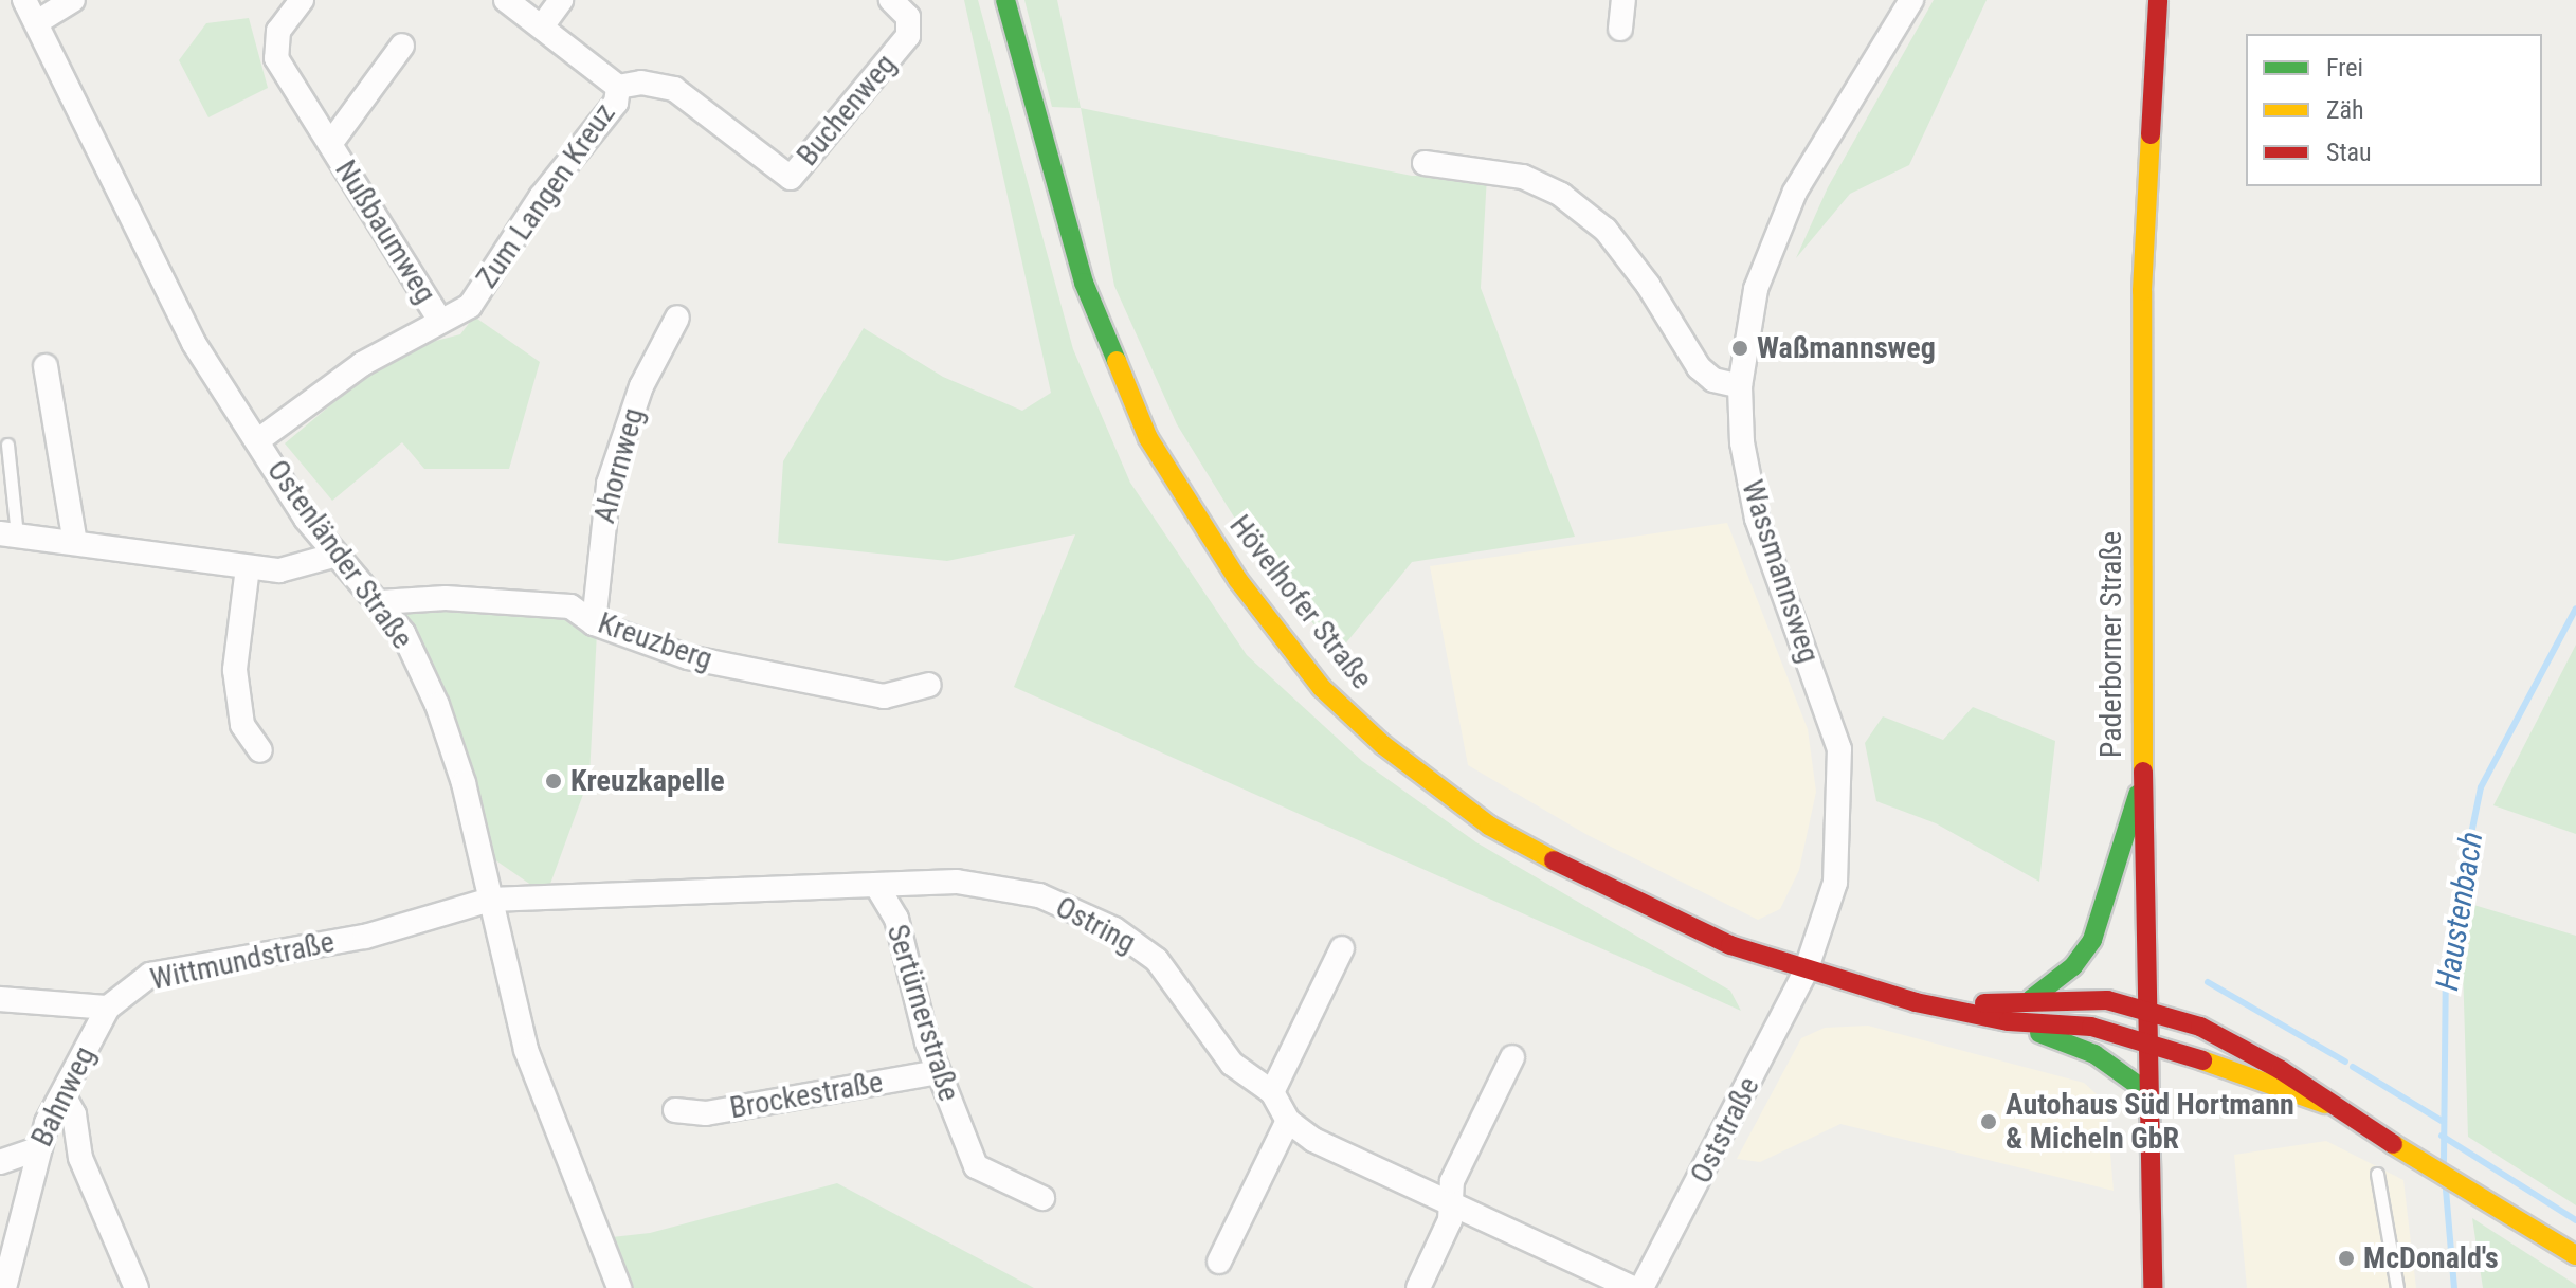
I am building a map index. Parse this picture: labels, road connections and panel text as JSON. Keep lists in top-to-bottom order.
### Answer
{
  "streets": {
    "main road": ["Hövelhofer Straße", "Paderborner Straße"],
    "street": [
      "Buchenweg",
      "Zum Langen Kreuz",
      "Nußbaumweg",
      "Ahornweg",
      "Ostenländer Straße",
      "Wassmannsweg",
      "Kreuzberg",
      "Ostring",
      "Wittmundstraße",
      "Sertürnerstraße",
      "Brockestraße",
      "Bahnweg",
      "Oststraße"
    ]
  },
  "crossings": [
    ["Buchenweg", "Zum Langen Kreuz"],
    ["Zum Langen Kreuz", "Nußbaumweg"],
    ["Zum Langen Kreuz", "Ostenländer Straße"],
    ["Ahornweg", "Kreuzberg"],
    ["Ostenländer Straße", "Kreuzberg"],
    ["Ostenländer Straße", "Ostring"],
    ["Ostenländer Straße", "Wittmundstraße"],
    ["Wassmannsweg", "Hövelhofer Straße"],
    ["Wassmannsweg", "Oststraße"],
    ["Hövelhofer Straße", "Paderborner Straße"],
    ["Hövelhofer Straße", "Oststraße"],
    ["Ostring", "Wittmundstraße"],
    ["Ostring", "Sertürnerstraße"],
    ["Wittmundstraße", "Bahnweg"],
    ["Sertürnerstraße", "Brockestraße"]
  ],
  "water": ["Haustenbach"],
  "places": [
    "Waßmannsweg",
    "Kreuzkapelle",
    "Autohaus Süd Hortmann & Micheln GbR",
    "McDonald's"
  ],
  "legend": ["Frei", "Zäh", "Stau"]
}
